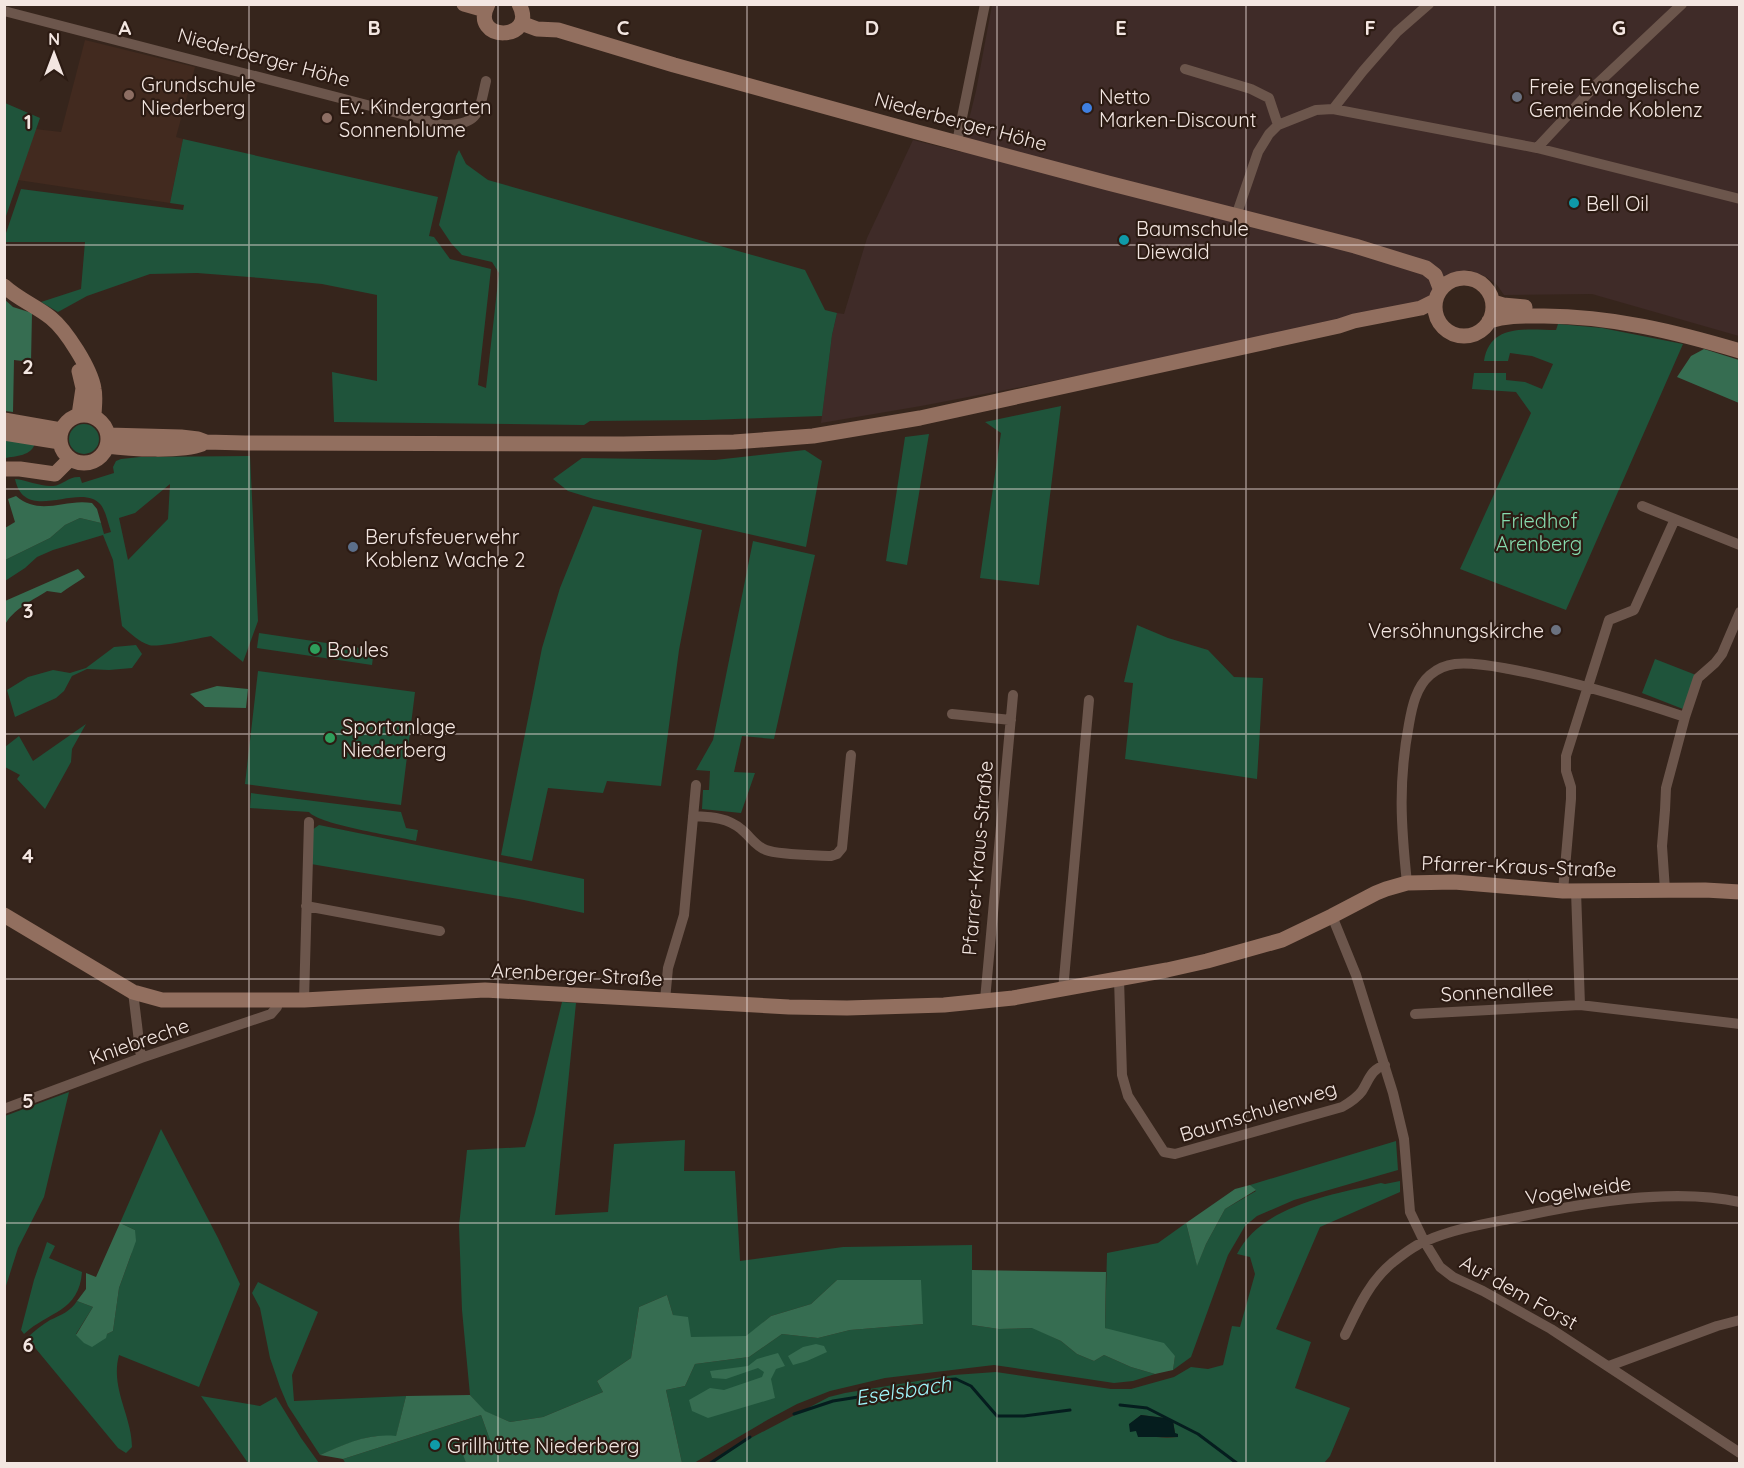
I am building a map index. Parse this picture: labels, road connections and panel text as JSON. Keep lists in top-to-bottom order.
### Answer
{
  "streets": {
    "street": [
      "Niederberger Höhe",
      "Pfarrer-Kraus-Straße",
      "Arenberger Straße",
      "Sonnenallee",
      "Kniebreche",
      "Baumschulenweg",
      "Vogelweide",
      "Auf dem Forst"
    ]
  },
  "crossings": [
    ["Pfarrer-Kraus-Straße", "Arenberger Straße"],
    ["Pfarrer-Kraus-Straße", "Sonnenallee"],
    ["Pfarrer-Kraus-Straße", "Baumschulenweg"],
    ["Pfarrer-Kraus-Straße", "Auf dem Forst"],
    ["Arenberger Straße", "Kniebreche"],
    ["Baumschulenweg", "Auf dem Forst"],
    ["Vogelweide", "Auf dem Forst"]
  ],
  "water": ["Eselsbach"],
  "parks": ["Friedhof Arenberg"],
  "places": [
    "Grundschule Niederberg",
    "Freie Evangelische Gemeinde Koblenz",
    "Netto Marken-Discount",
    "Ev. Kindergarten Sonnenblume",
    "Bell Oil",
    "Baumschule Diewald",
    "Berufsfeuerwehr Koblenz Wache 2",
    "Versöhnungskirche",
    "Boules",
    "Sportanlage Niederberg",
    "Grillhütte Niederberg"
  ],
  "north": "top",
  "grid": {
    "columns": [
      "A",
      "B",
      "C",
      "D",
      "E",
      "F",
      "G"
    ],
    "rows": [
      "1",
      "2",
      "3",
      "4",
      "5",
      "6"
    ]
  }
}
